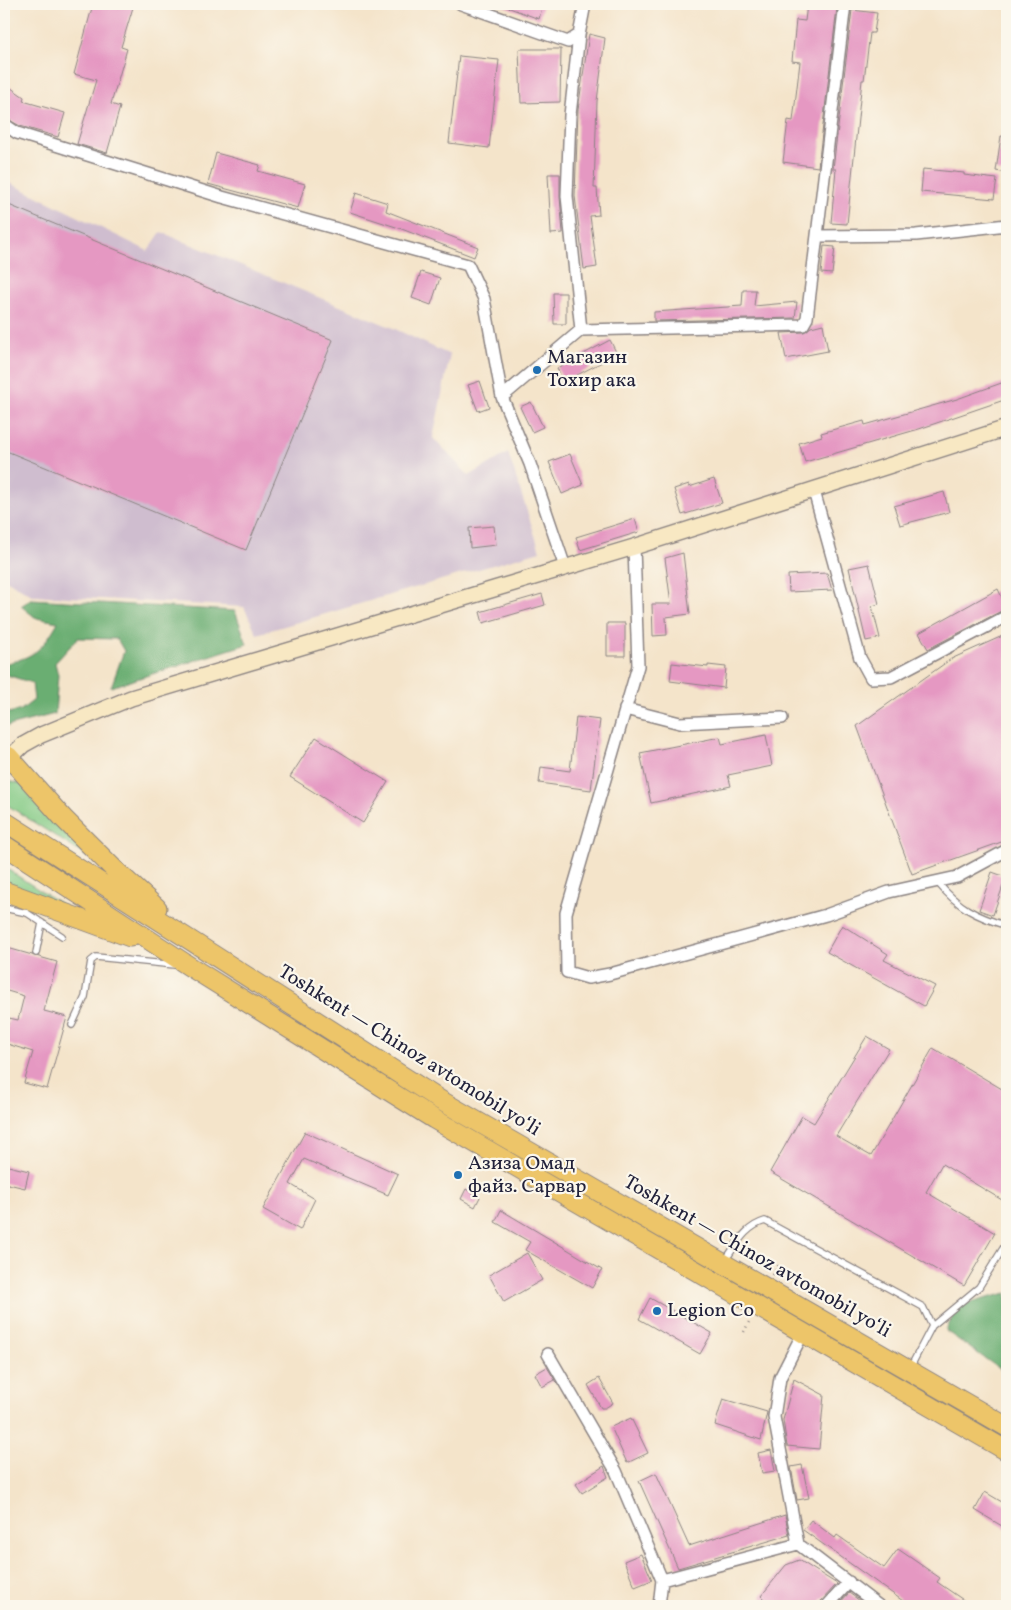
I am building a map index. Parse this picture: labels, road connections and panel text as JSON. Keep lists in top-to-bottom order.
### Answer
{
  "streets": {
    "highway": ["Toshkent — Chinoz avtomobil yoʻli"]
  },
  "places": ["Магазин Тохир ака", "Азиза Омад файз. Сарвар", "Legion Co"]
}
